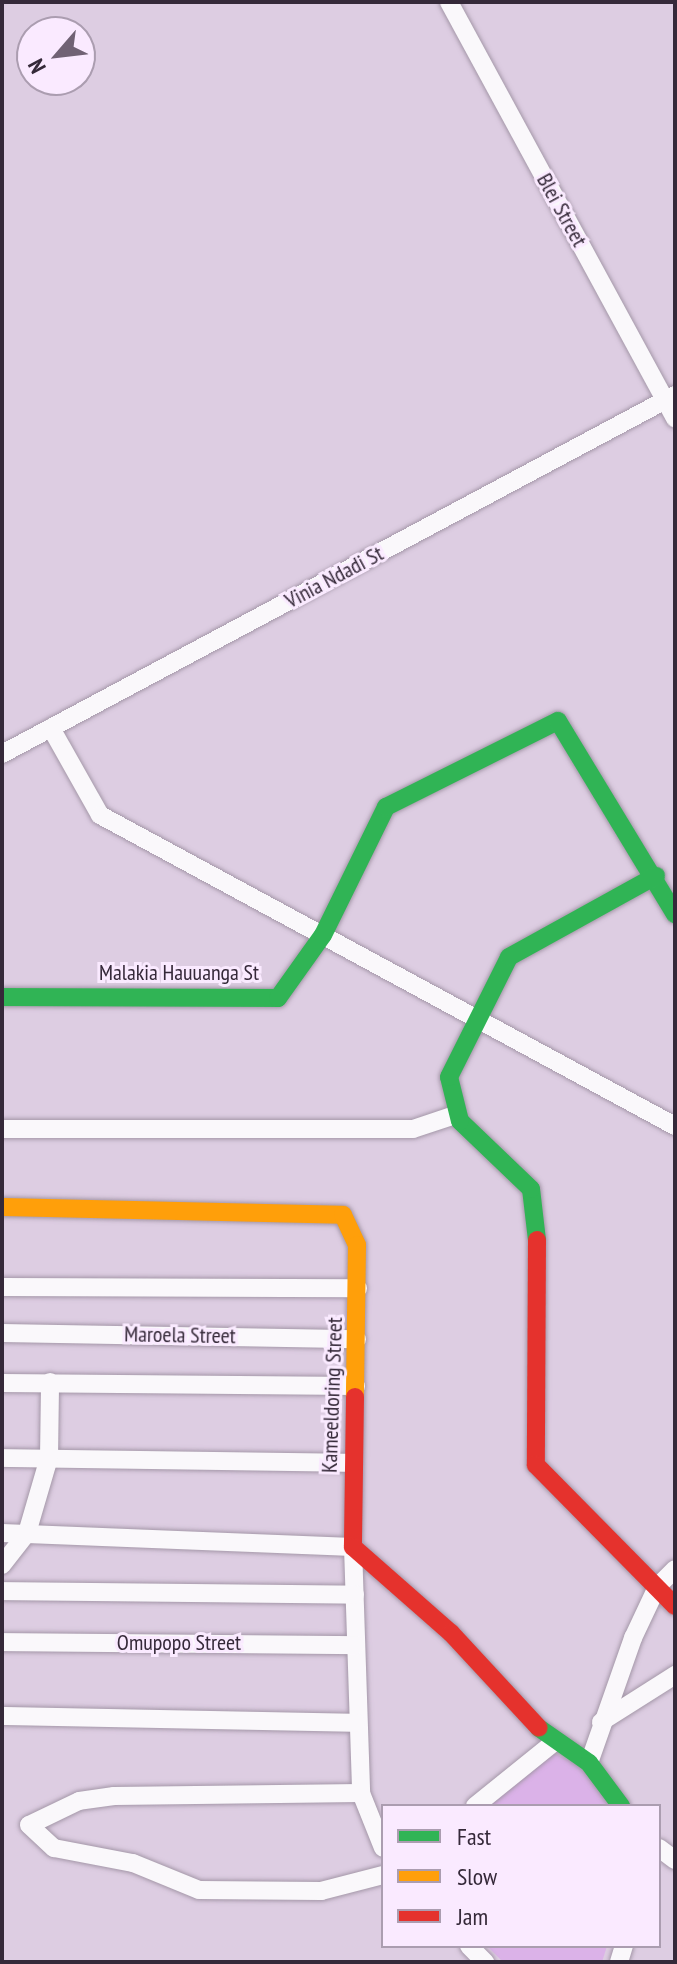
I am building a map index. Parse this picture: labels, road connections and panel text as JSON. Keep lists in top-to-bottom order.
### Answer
{
  "streets": {
    "street": [
      "Blei Street",
      "Vinia Ndadi St",
      "Malakia Hauuanga St",
      "Maroela Street",
      "Kameeldoring Street",
      "Omupopo Street"
    ]
  },
  "crossings": [
    ["Blei Street", "Vinia Ndadi St"],
    ["Maroela Street", "Kameeldoring Street"]
  ],
  "legend": ["Fast", "Slow", "Jam"],
  "north": "bottom left"
}
